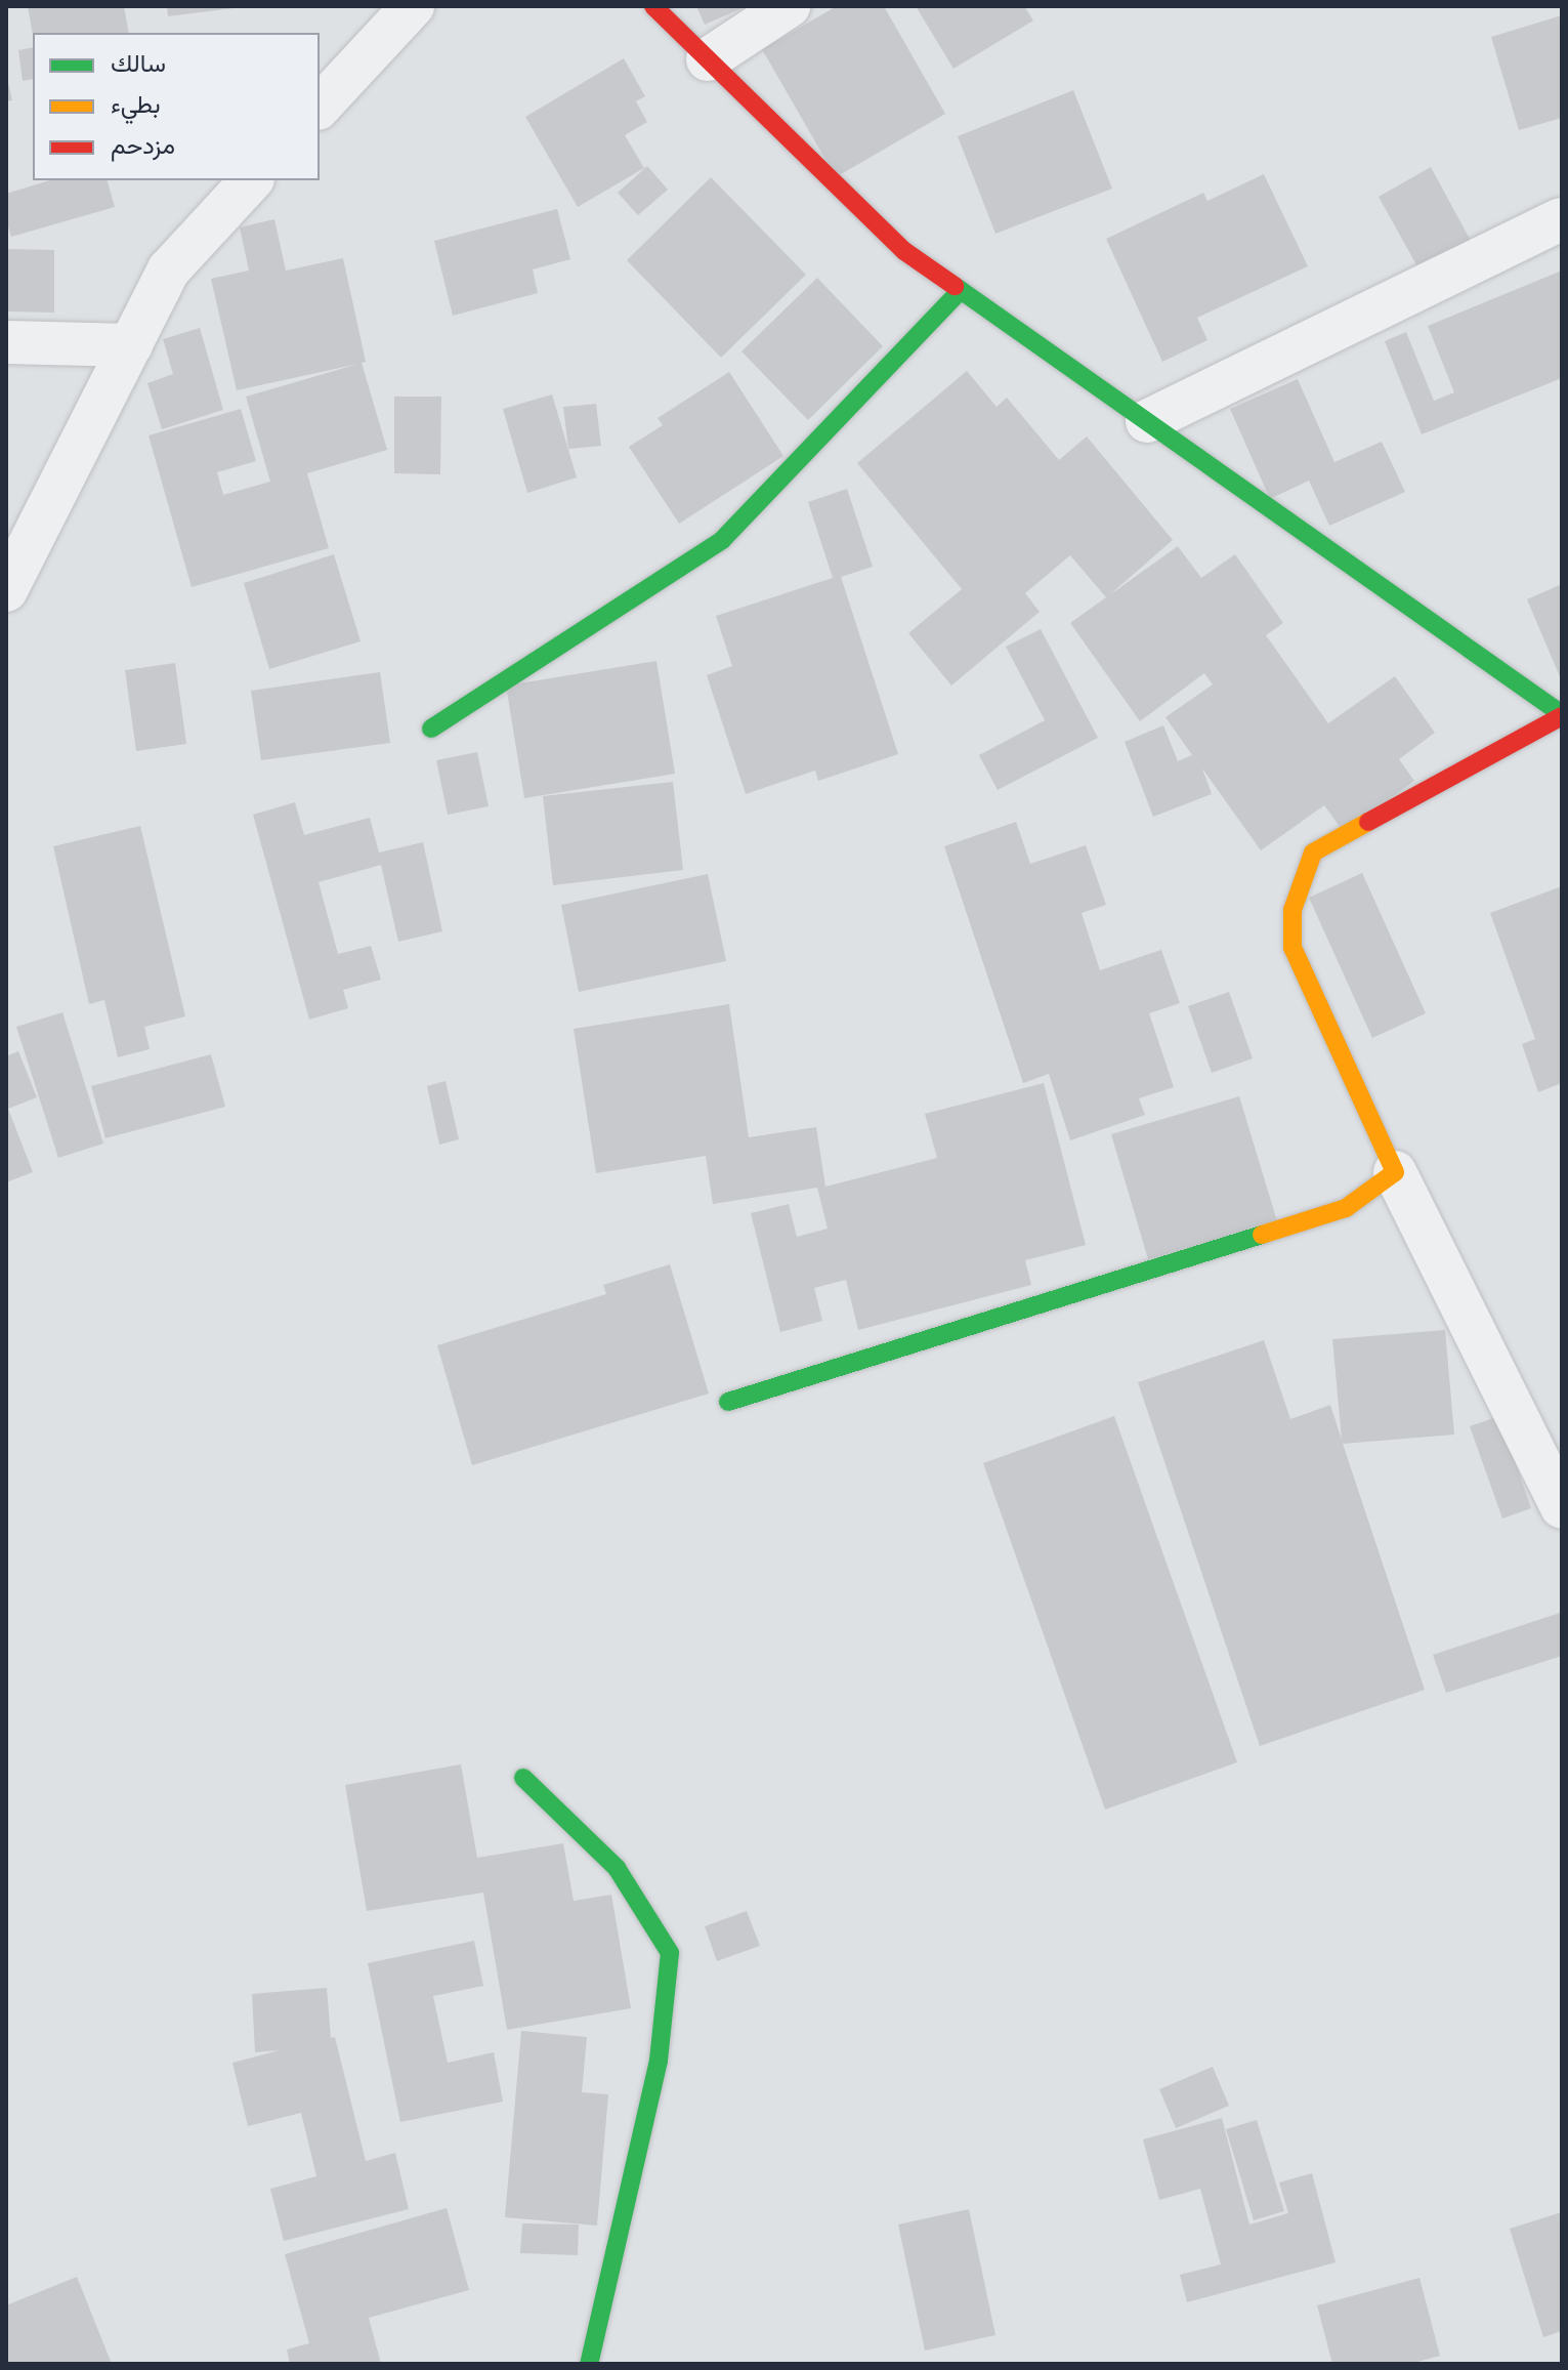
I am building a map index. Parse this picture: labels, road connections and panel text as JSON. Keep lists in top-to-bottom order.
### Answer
{
  "legend": ["سالك", "بطيء", "مزدحم"]
}
